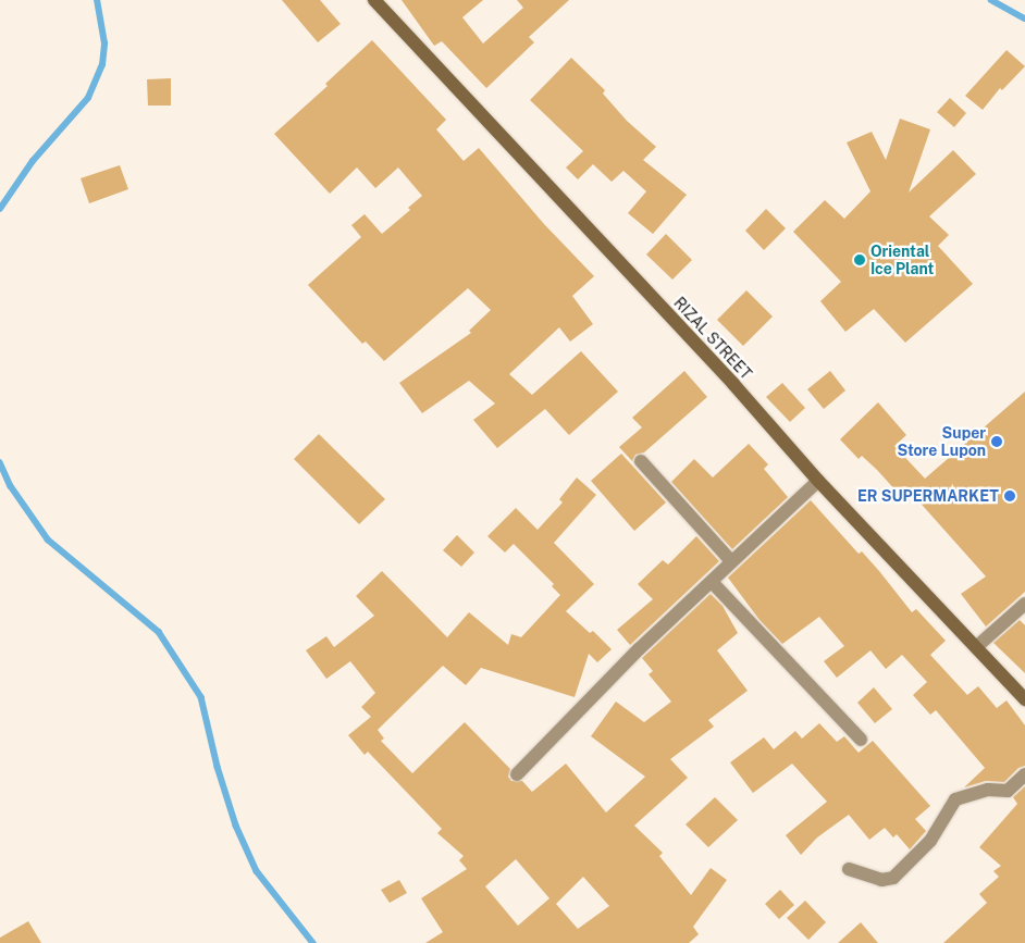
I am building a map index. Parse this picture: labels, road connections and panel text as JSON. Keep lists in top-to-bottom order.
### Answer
{
  "streets": {
    "street": ["RIZAL STREET"]
  },
  "places": ["Oriental Ice Plant", "Super Store Lupon", "ER SUPERMARKET"]
}
